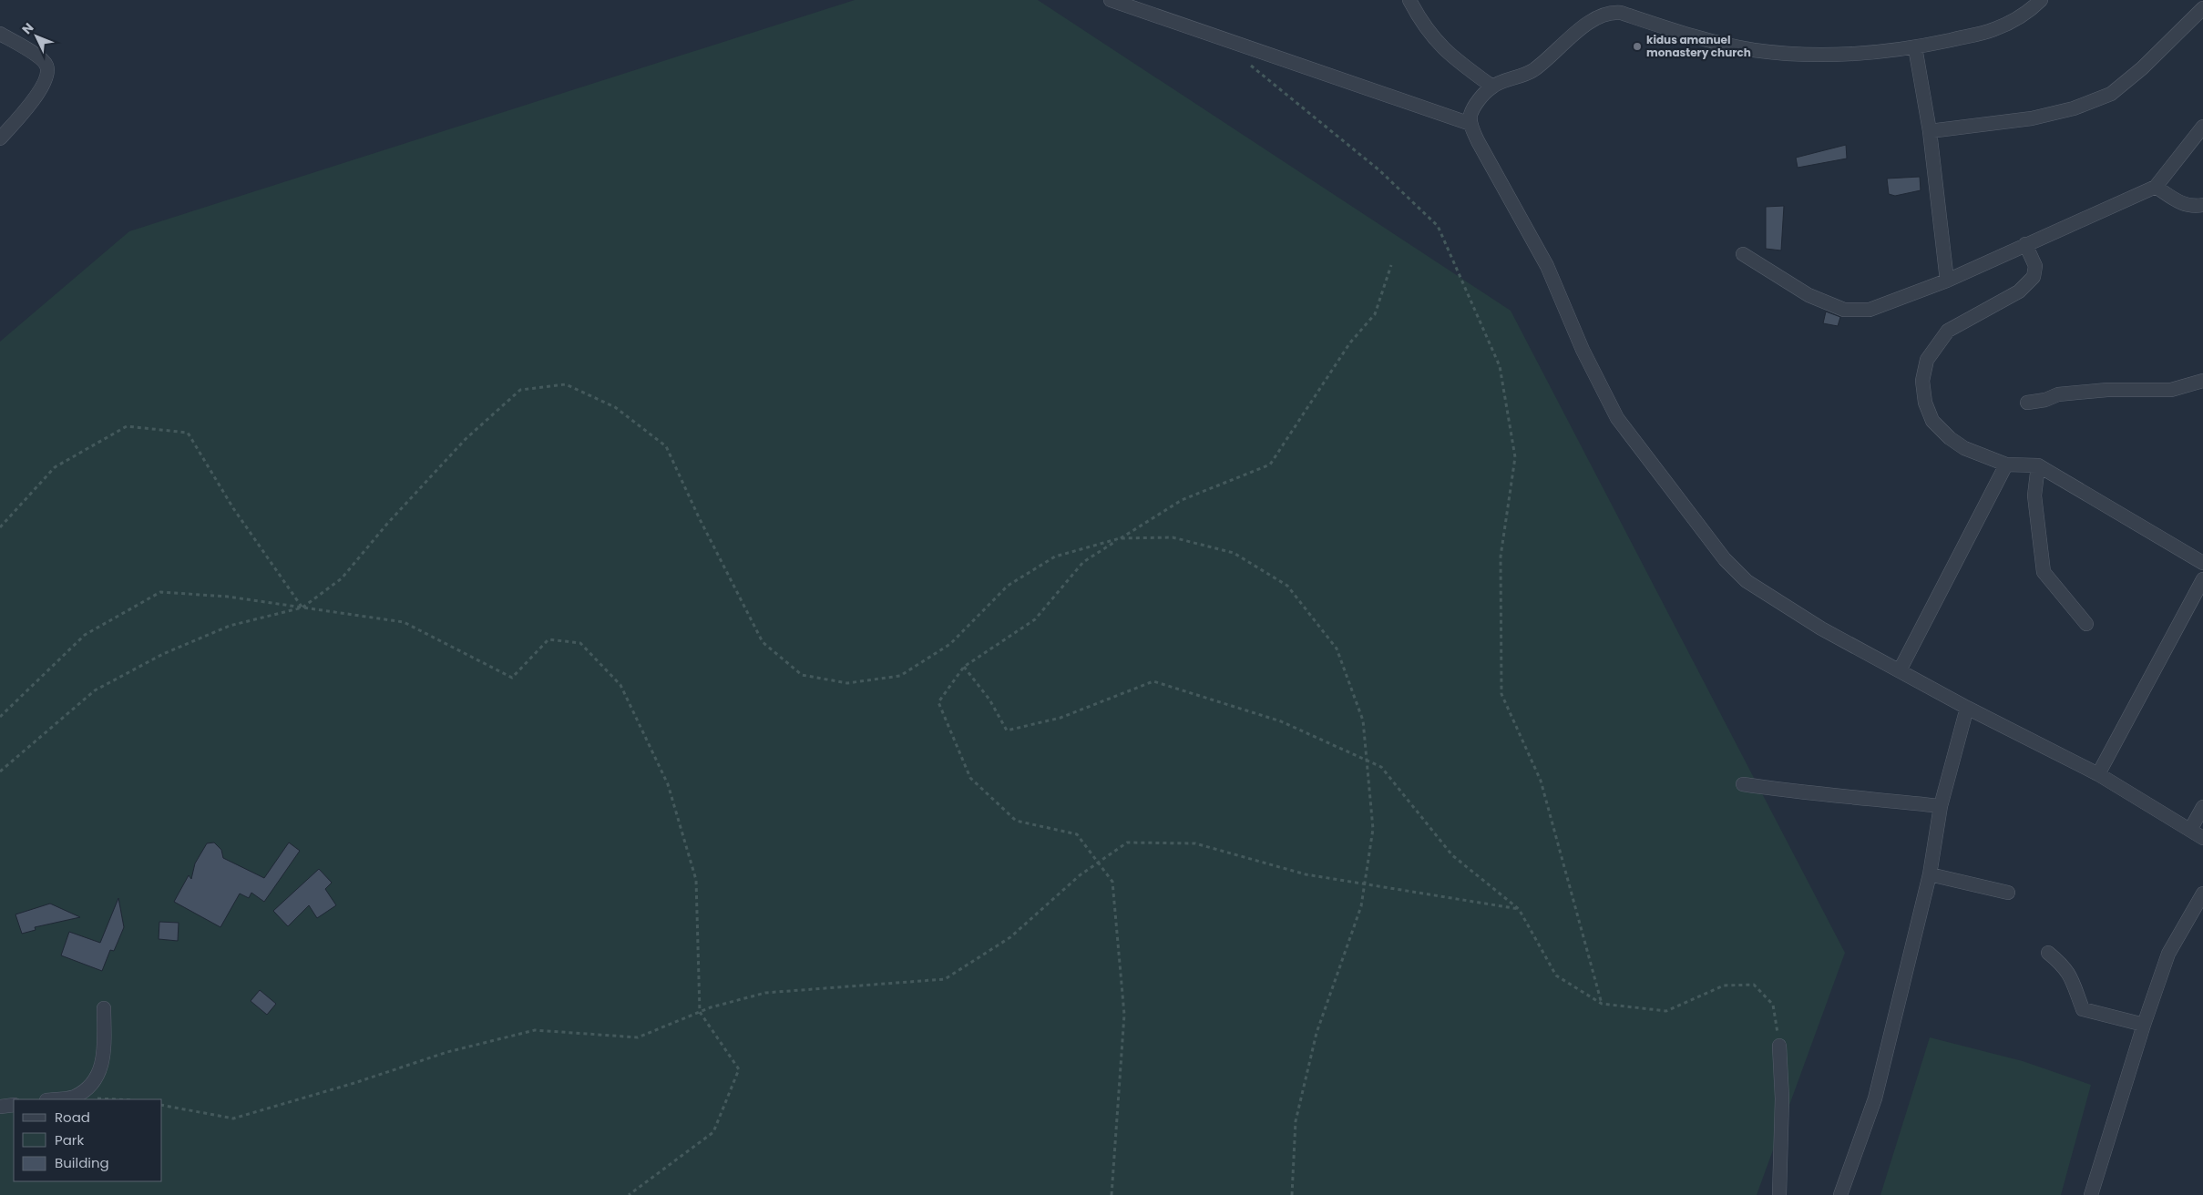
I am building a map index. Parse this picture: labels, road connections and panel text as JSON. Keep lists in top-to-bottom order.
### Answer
{
  "places": ["kidus amanuel monastery church"],
  "legend": ["Road", "Park", "Building"],
  "north": "top left"
}
